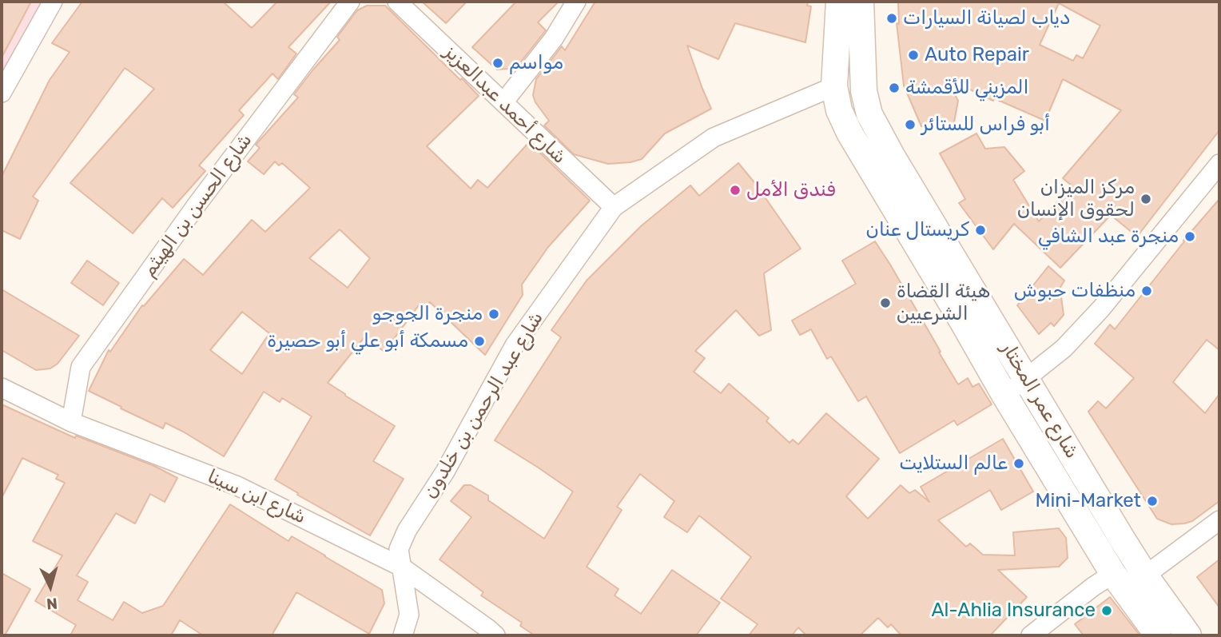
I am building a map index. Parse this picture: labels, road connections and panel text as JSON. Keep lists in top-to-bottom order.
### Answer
{
  "streets": {
    "main road": ["شارع عمر المختار"],
    "street": [
      "شارع أحمد عبدالعزيز",
      "شارع الحسن بن الهيثم",
      "شارع عبد الرحمن بن خلدون",
      "شارع ابن سينا"
    ]
  },
  "crossings": [
    ["شارع أحمد عبدالعزيز", "شارع عبد الرحمن بن خلدون"],
    ["شارع الحسن بن الهيثم", "شارع ابن سينا"],
    ["شارع عمر المختار", "شارع عبد الرحمن بن خلدون"],
    ["شارع عبد الرحمن بن خلدون", "شارع ابن سينا"]
  ],
  "places": [
    "دياب لصيانة السيارات",
    "Auto Repair",
    "مواسم",
    "المزيني للأقمشة",
    "أبو فراس للستائر",
    "فندق الأمل",
    "مركز الميزان لحقوق الإنسان",
    "كريستال عنان",
    "منجرة عبد الشافي",
    "منظفات حبوش",
    "هيئة القضاة الشرعيين",
    "منجرة الجوجو",
    "مسمكة أبو علي أبو حصيرة",
    "عالم الستلايت",
    "Mini-Market",
    "Al-Ahlia Insurance"
  ],
  "north": "bottom"
}
